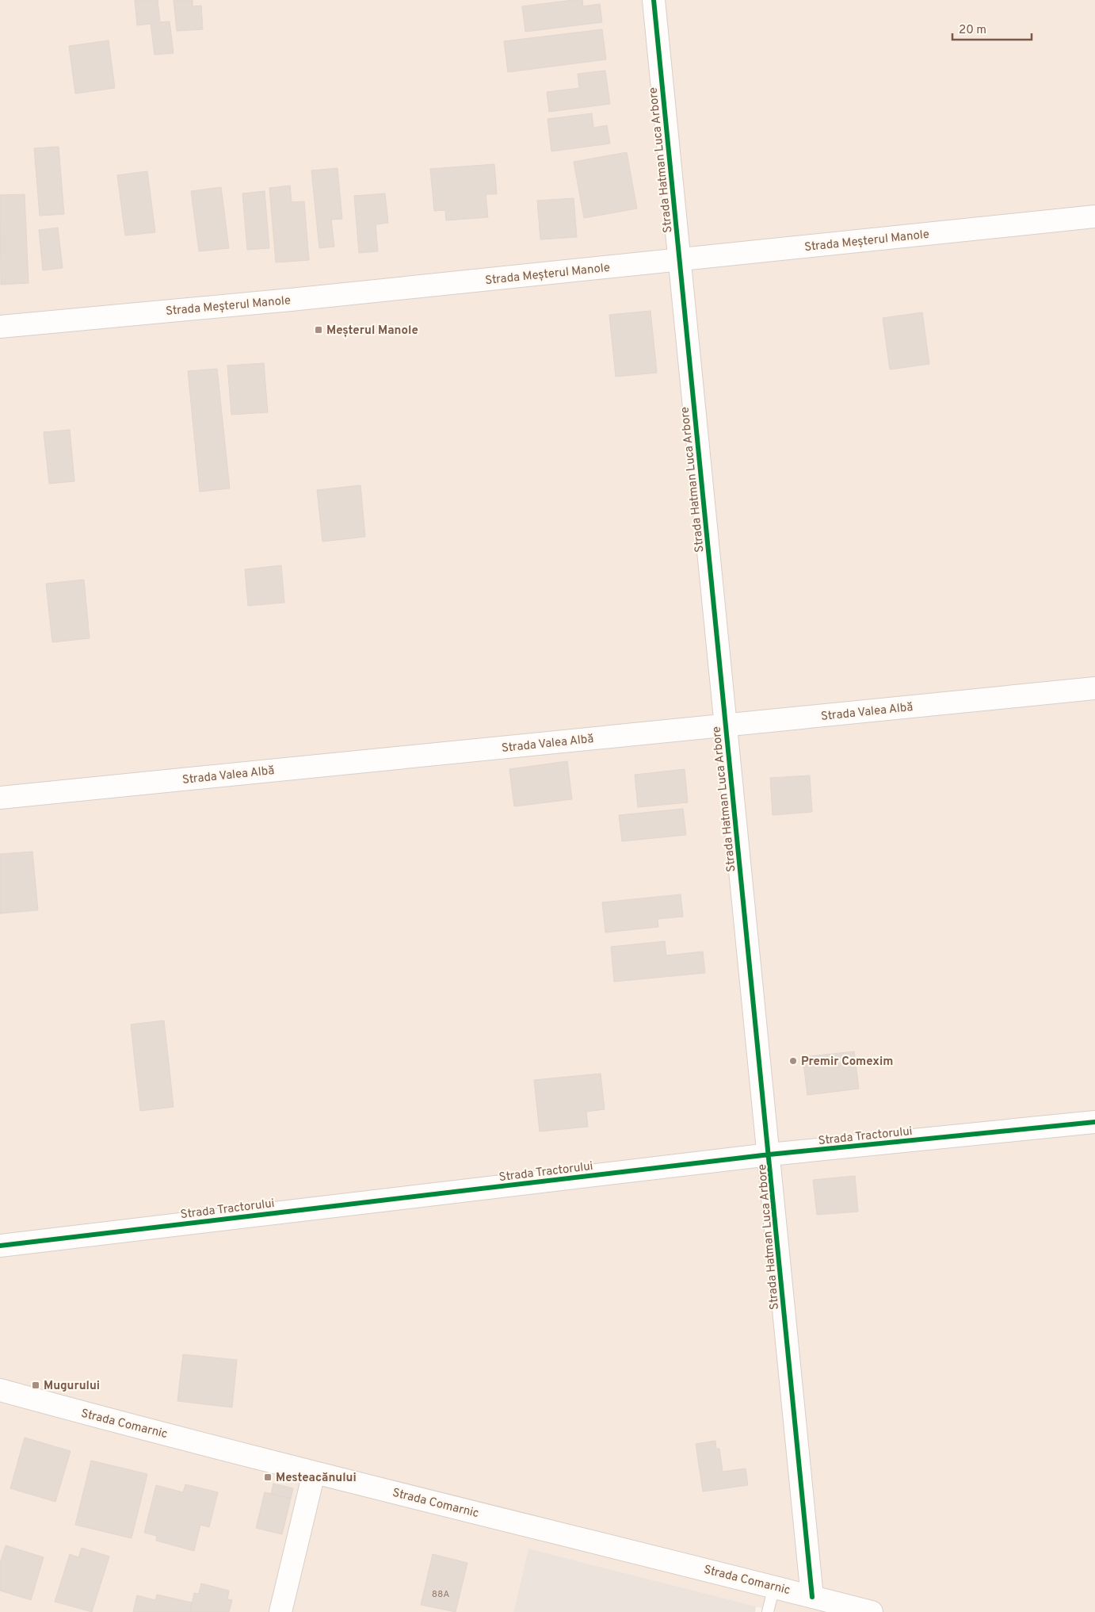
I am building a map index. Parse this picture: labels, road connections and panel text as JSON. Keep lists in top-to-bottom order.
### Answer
{
  "streets": {
    "street": [
      "Strada Hatman Luca Arbore",
      "Strada Meșterul Manole",
      "Strada Valea Albă",
      "Strada Tractorului",
      "Strada Comarnic"
    ]
  },
  "crossings": [
    ["Strada Hatman Luca Arbore", "Strada Meșterul Manole"],
    ["Strada Hatman Luca Arbore", "Strada Valea Albă"],
    ["Strada Hatman Luca Arbore", "Strada Tractorului"],
    ["Strada Hatman Luca Arbore", "Strada Comarnic"]
  ],
  "places": {
    "transit": ["Meșterul Manole", "Mugurului", "Mesteacănului"],
    "other": ["Premir Comexim"]
  },
  "house_numbers": ["88A"],
  "scale_bar": "20 m"
}
